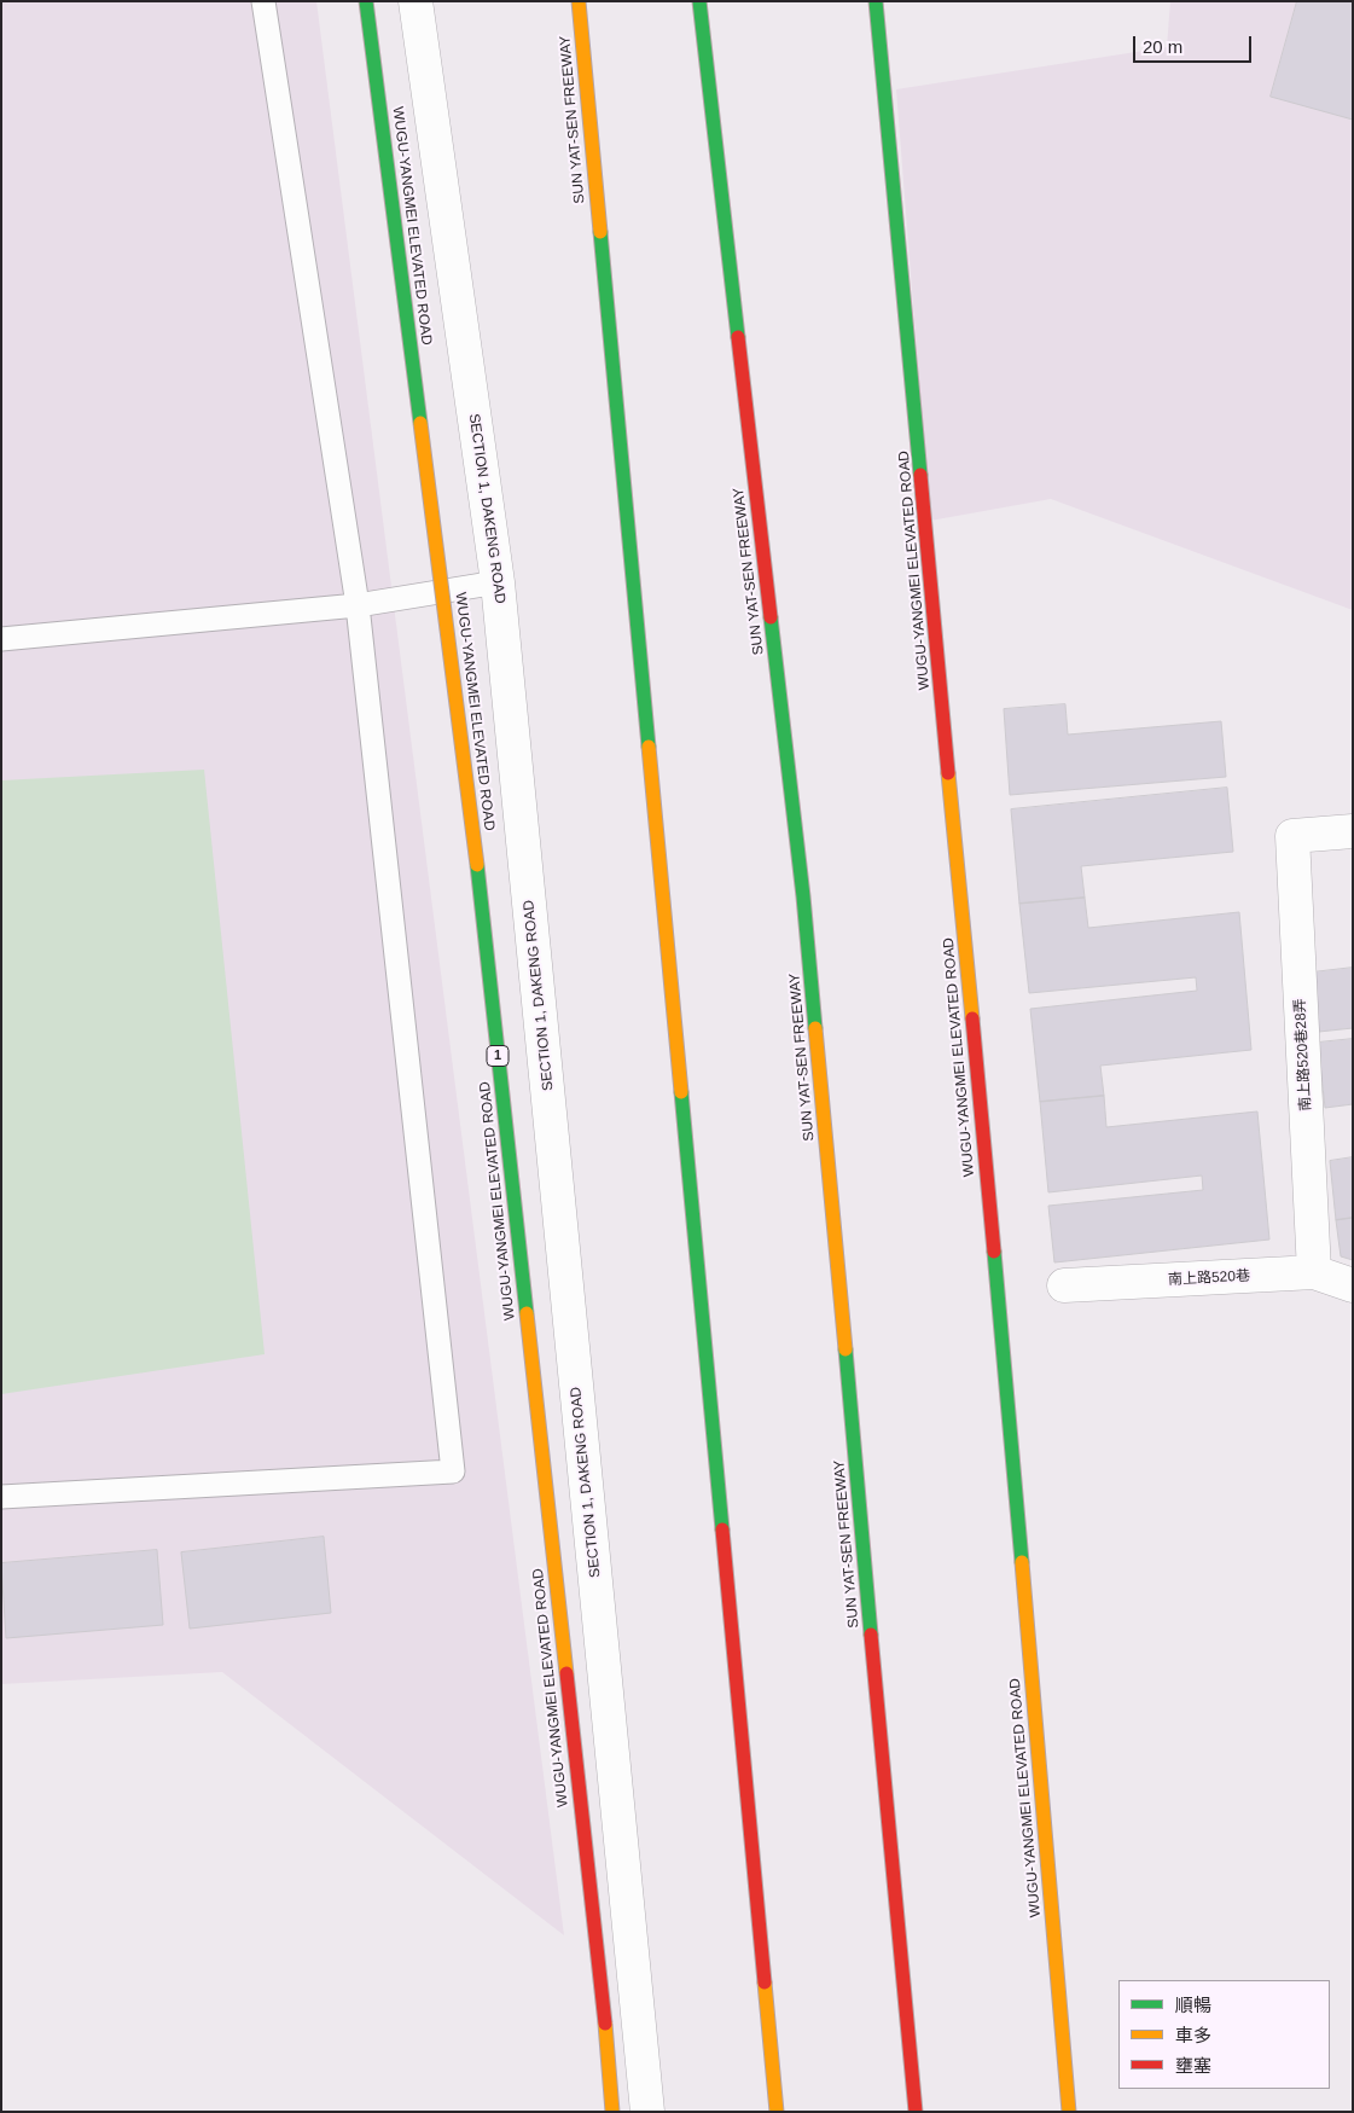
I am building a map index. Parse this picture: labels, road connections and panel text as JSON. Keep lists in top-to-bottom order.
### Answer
{
  "streets": {
    "highway": ["SUN YAT-SEN FREEWAY", "WUGU-YANGMEI ELEVATED ROAD", "1"],
    "street": ["SECTION 1, DAKENG ROAD", "南上路520巷28弄", "南上路520巷"]
  },
  "crossings": [
    ["南上路520巷28弄", "南上路520巷"]
  ],
  "legend": ["順暢", "車多", "壅塞"],
  "scale_bar": "20 m"
}
